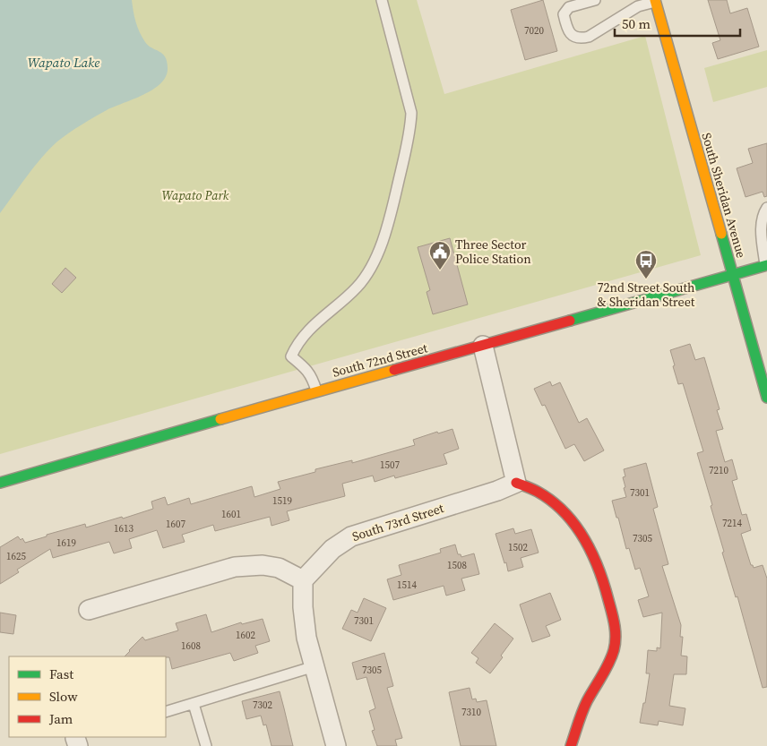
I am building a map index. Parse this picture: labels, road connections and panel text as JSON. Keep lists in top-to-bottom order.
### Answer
{
  "streets": {
    "main road": ["South Sheridan Avenue", "South 72nd Street"],
    "street": ["South 73rd Street"]
  },
  "crossings": [
    ["South Sheridan Avenue", "South 72nd Street"]
  ],
  "water": ["Wapato Lake"],
  "parks": ["Wapato Park"],
  "places": {
    "public building": ["Three Sector Police Station"],
    "bus stop": ["72nd Street South & Sheridan Street"]
  },
  "house_numbers": [
    "7020",
    "1507",
    "7210",
    "7301",
    "1519",
    "1601",
    "7214",
    "1607",
    "1613",
    "7305",
    "1619",
    "1502",
    "1625",
    "1508",
    "1514",
    "7301",
    "1602",
    "1608",
    "7305",
    "7302",
    "7310"
  ],
  "legend": ["Fast", "Slow", "Jam"],
  "scale_bar": "50 m"
}
